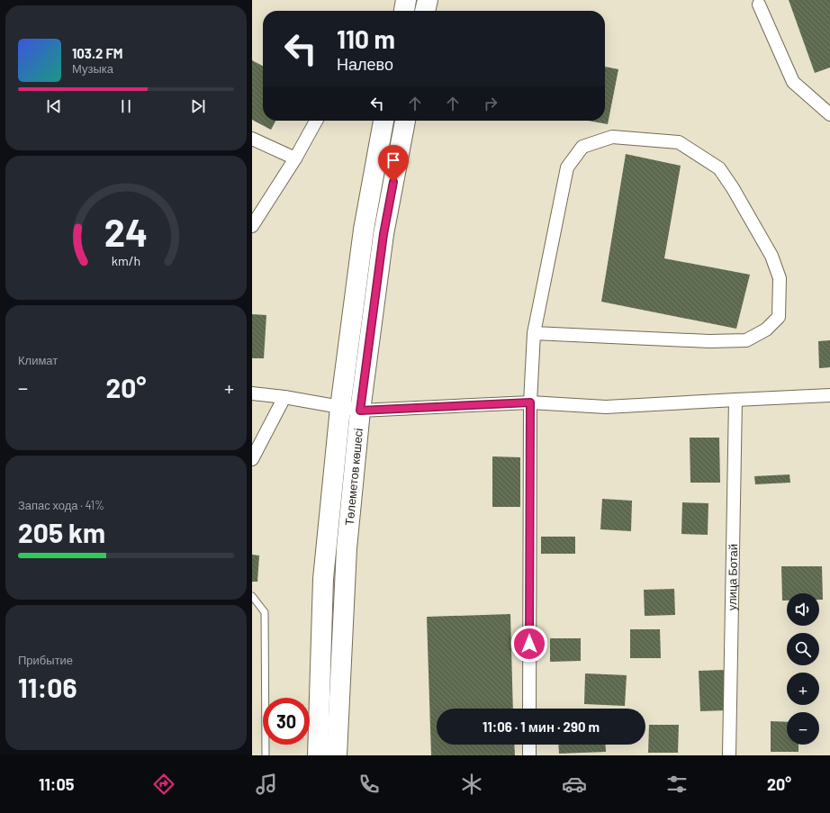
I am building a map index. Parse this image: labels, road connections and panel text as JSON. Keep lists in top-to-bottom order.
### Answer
{
  "streets": {
    "main road": ["Төлеметов көшесі"],
    "street": ["улица Ботай"]
  },
  "page": {
    "turn": ["110 m", "Налево"],
    "song": ["103.2 FM", "Музыка"],
    "tile": [
      "Климат",
      ["Запас хода · 41%", "205 km"],
      ["Прибытие", "11:06"]
    ],
    "heat": ["−", "20°", "+"],
    "map_buttons": ["+", "−"],
    "limit": "30",
    "trip": "11:06 · 1 мин · 290 m",
    "tabs": ["11:05", "20°"],
    "gauge": ["24", "km/h"]
  }
}
